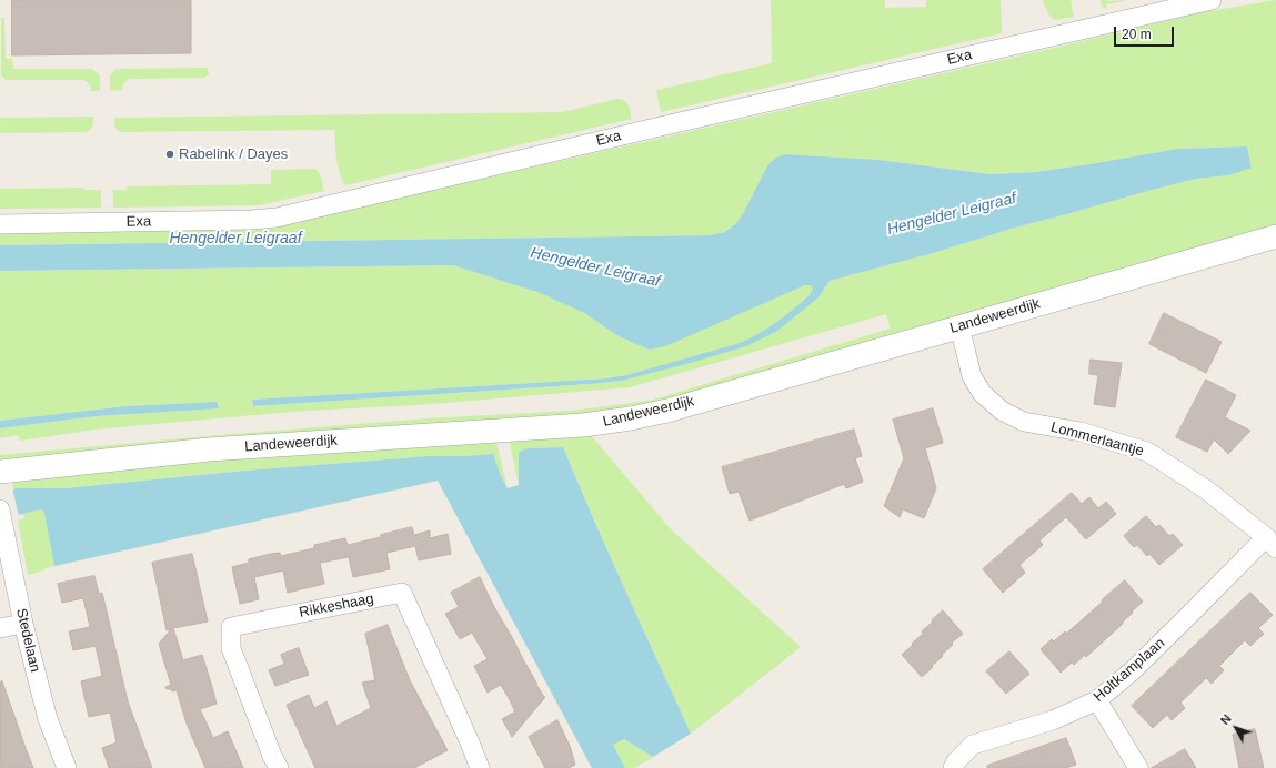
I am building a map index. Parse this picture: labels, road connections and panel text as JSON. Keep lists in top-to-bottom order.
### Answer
{
  "streets": {
    "street": [
      "Exa",
      "Landeweerdijk",
      "Lommerlaantje",
      "Rikkeshaag",
      "Stedelaan",
      "Holtkamplaan"
    ]
  },
  "crossings": [
    ["Landeweerdijk", "Lommerlaantje"],
    ["Lommerlaantje", "Holtkamplaan"]
  ],
  "water": ["Hengelder Leigraaf"],
  "places": ["Rabelink / Dayes"],
  "scale_bar": "20 m",
  "north": "top left"
}
